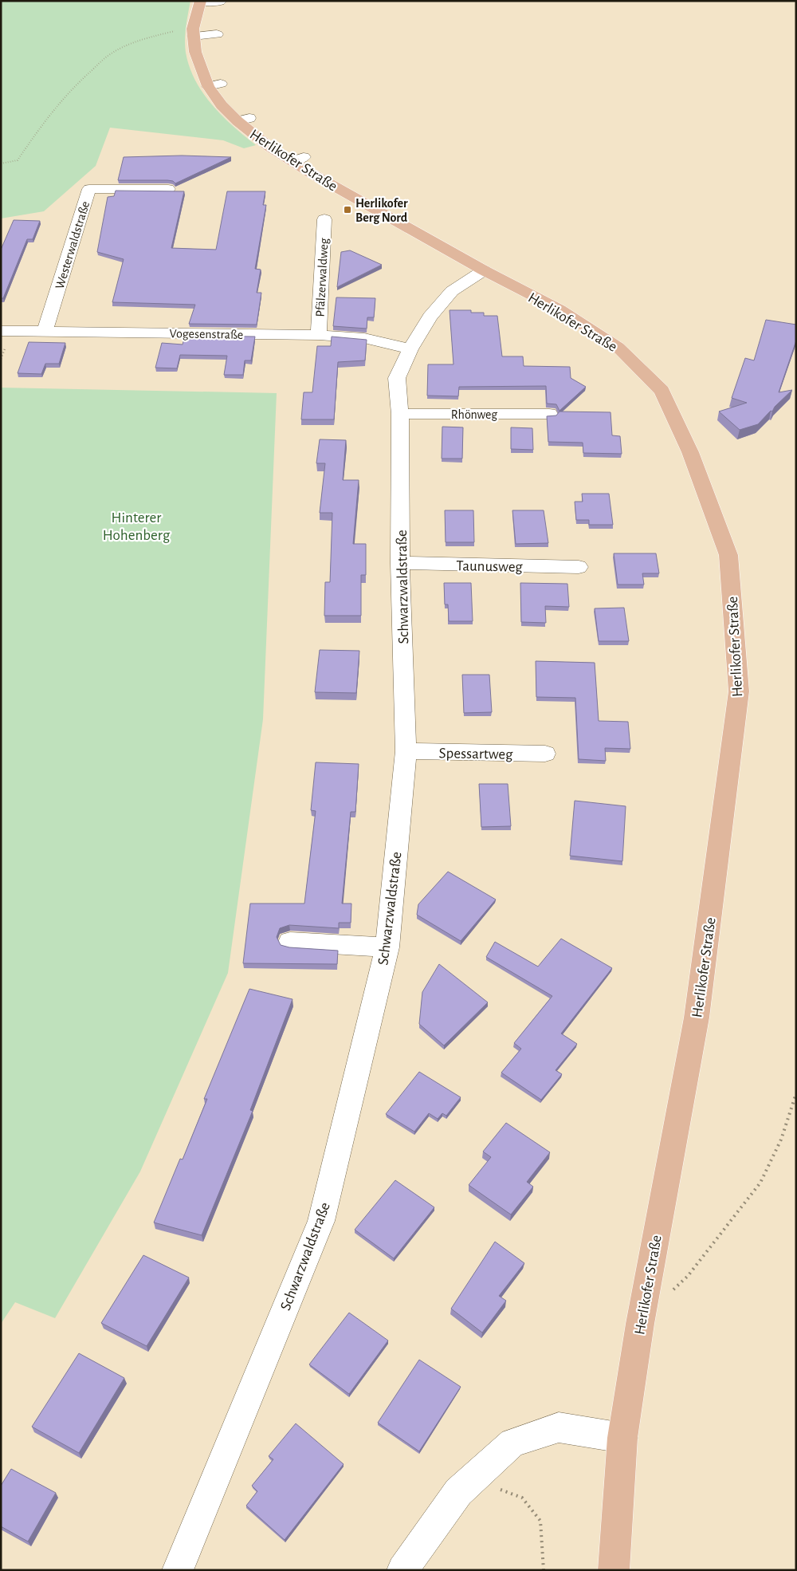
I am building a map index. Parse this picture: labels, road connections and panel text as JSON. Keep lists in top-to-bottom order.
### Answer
{
  "streets": {
    "main road": ["Herlikofer Straße"],
    "street": [
      "Westerwaldstraße",
      "Pfälzerwaldweg",
      "Vogesenstraße",
      "Rhönweg",
      "Taunusweg",
      "Schwarzwaldstraße",
      "Spessartweg"
    ]
  },
  "crossings": [
    ["Herlikofer Straße", "Schwarzwaldstraße"],
    ["Westerwaldstraße", "Vogesenstraße"],
    ["Pfälzerwaldweg", "Vogesenstraße"],
    ["Vogesenstraße", "Schwarzwaldstraße"],
    ["Rhönweg", "Schwarzwaldstraße"],
    ["Taunusweg", "Schwarzwaldstraße"],
    ["Schwarzwaldstraße", "Spessartweg"]
  ],
  "parks": ["Hinterer Hohenberg"],
  "places": {
    "transit": ["Herlikofer Berg Nord"]
  }
}
